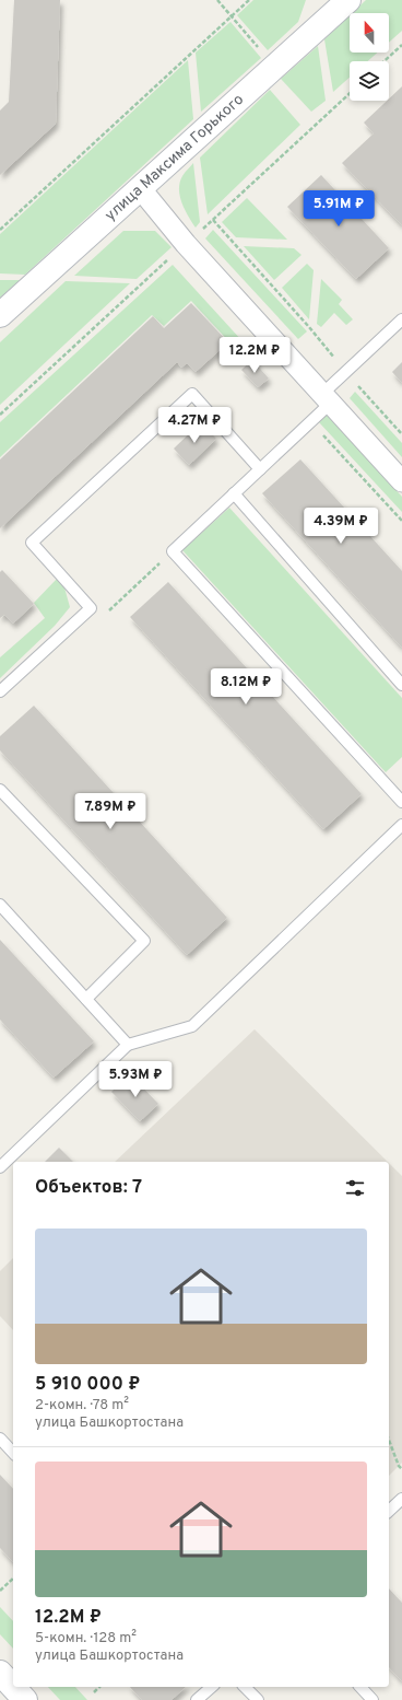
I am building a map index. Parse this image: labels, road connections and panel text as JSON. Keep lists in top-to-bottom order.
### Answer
{
  "streets": {
    "main road": ["улица Максима Горького"]
  },
  "north": "top",
  "page": {
    "price": [
      "5.91M ₽",
      "12.2M ₽",
      "4.27M ₽",
      "4.39M ₽",
      "8.12M ₽",
      "7.89M ₽",
      "5.93M ₽"
    ],
    "heading": "Объектов: 7",
    "list": [
      {
        "name": "5 910 000 ₽",
        "note": "2-комн. · 78 m² · улица Башкортостана"
      },
      {
        "name": "12.2M ₽",
        "note": "5-комн. · 128 m² · улица Башкортостана"
      }
    ]
  }
}
